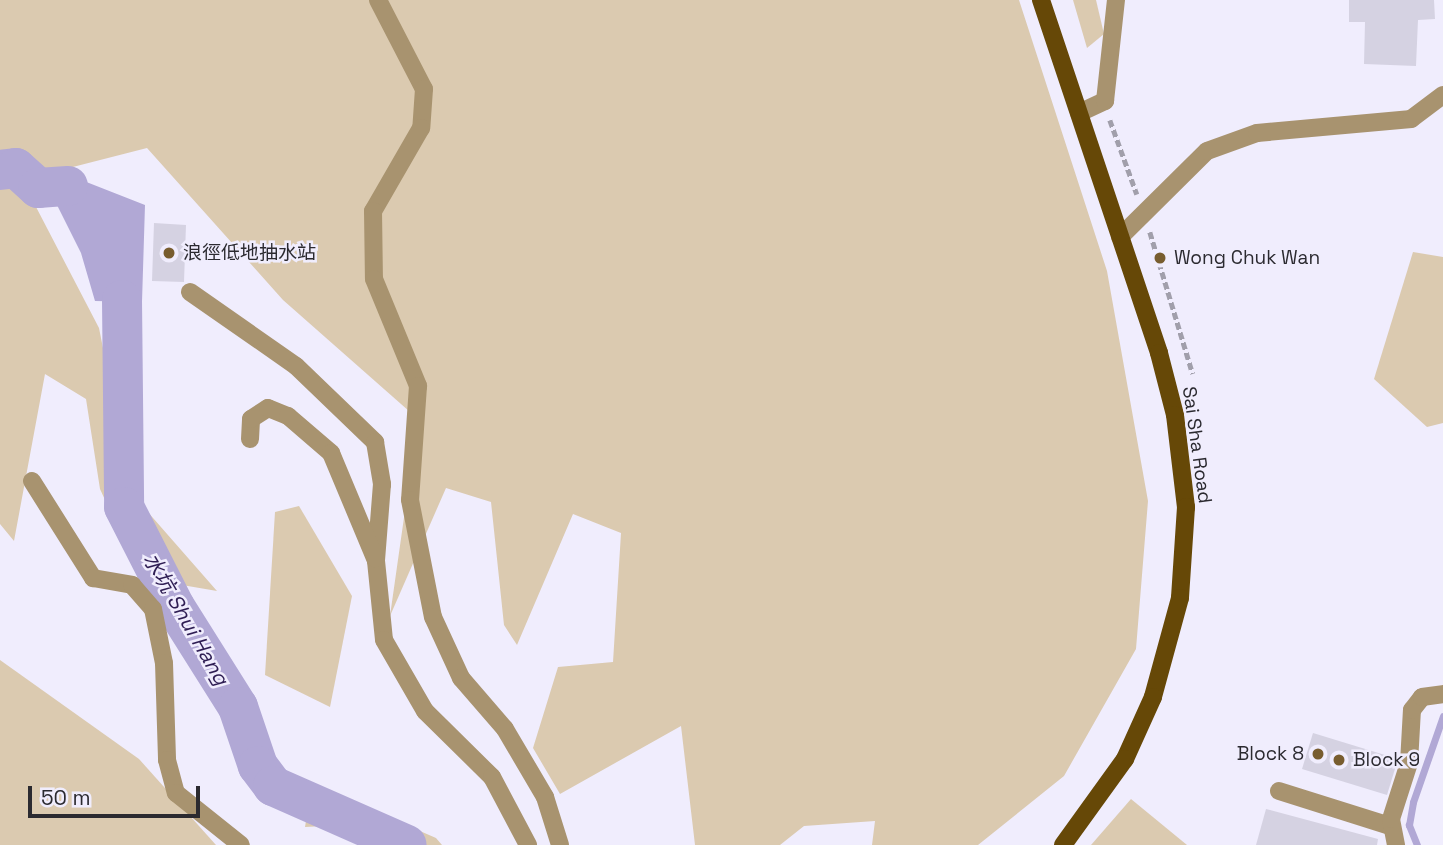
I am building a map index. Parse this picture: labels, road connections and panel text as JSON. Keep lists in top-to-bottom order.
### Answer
{
  "streets": {
    "main road": ["Sai Sha Road"]
  },
  "water": ["水坑 Shui Hang"],
  "places": [
    "浪徑低地抽水站",
    "Wong Chuk Wan",
    "Block 8",
    "Block 9"
  ],
  "scale_bar": "50 m"
}
